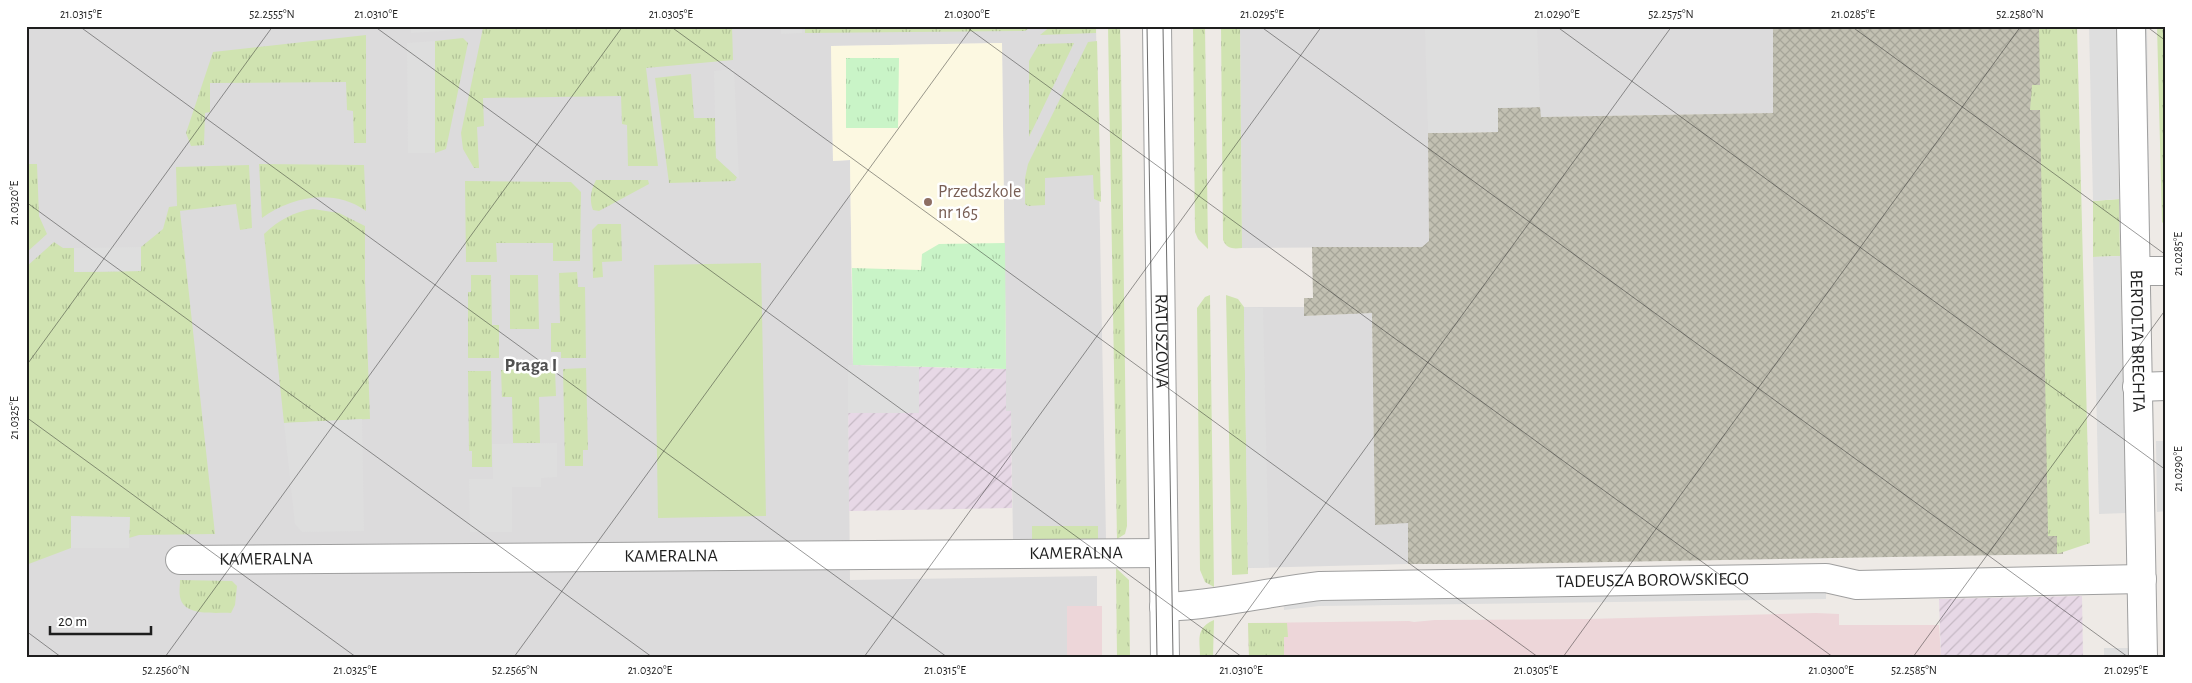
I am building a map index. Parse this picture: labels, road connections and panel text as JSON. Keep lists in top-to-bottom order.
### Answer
{
  "streets": {
    "street": [
      "RATUSZOWA",
      "BERTOLTA BRECHTA",
      "KAMERALNA",
      "TADEUSZA BOROWSKIEGO"
    ]
  },
  "crossings": [
    ["RATUSZOWA", "KAMERALNA"],
    ["RATUSZOWA", "TADEUSZA BOROWSKIEGO"],
    ["BERTOLTA BRECHTA", "TADEUSZA BOROWSKIEGO"]
  ],
  "districts": ["Praga I"],
  "places": ["Przedszkole nr 165"],
  "scale_bar": "20 m",
  "coordinates": [
    "21.0315°E",
    "52.2555°N",
    "21.0310°E",
    "21.0305°E",
    "21.0300°E",
    "21.0295°E",
    "21.0290°E",
    "52.2575°N",
    "21.0285°E",
    "52.2580°N",
    "21.0320°E",
    "21.0325°E",
    "52.2560°N",
    "52.2565°N",
    "52.2585°N"
  ]
}
